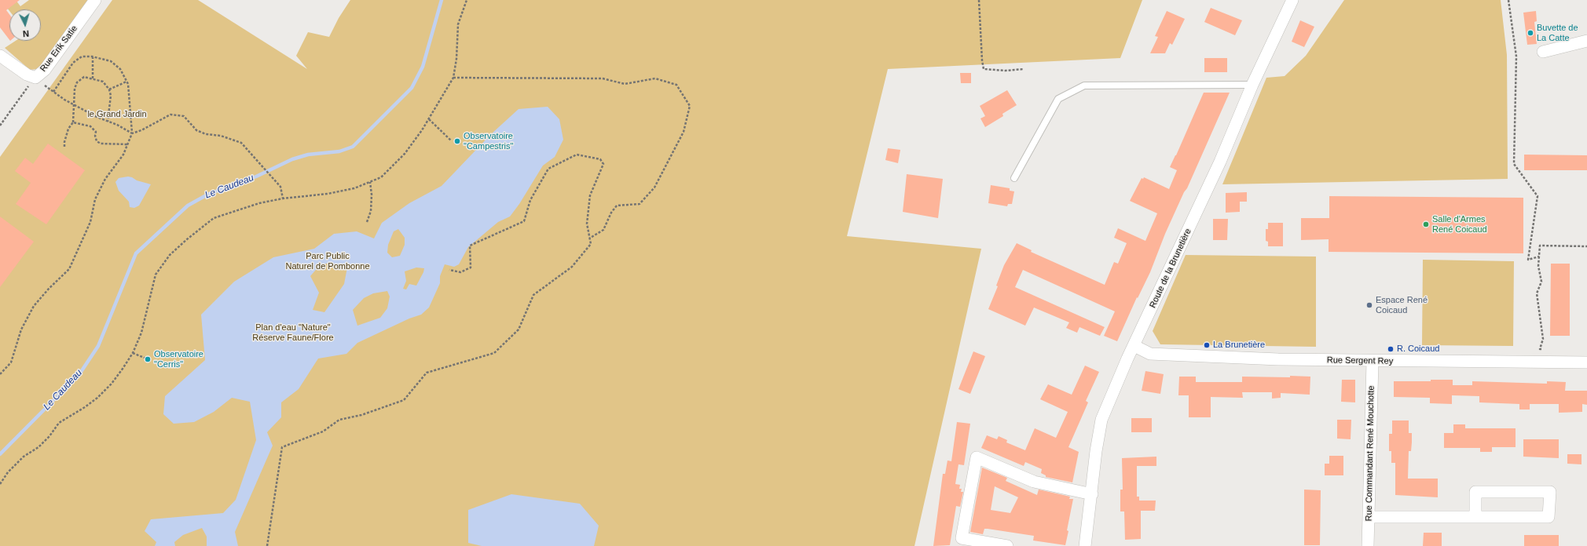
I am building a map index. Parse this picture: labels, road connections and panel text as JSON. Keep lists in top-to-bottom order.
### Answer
{
  "streets": {
    "street": [
      "Rue Erik Satie",
      "Route de la Brunetière",
      "Rue Sergent Rey",
      "Rue Commandant René Mouchotte"
    ]
  },
  "crossings": [
    ["Route de la Brunetière", "Rue Sergent Rey"],
    ["Rue Sergent Rey", "Rue Commandant René Mouchotte"]
  ],
  "water": ["Le Caudeau"],
  "parks": ["le Grand Jardin", "Parc Public Naturel de Pombonne", "Plan d'eau \"Nature\" Réserve Faune/Flore"],
  "places": [
    "Buvette de La Catte",
    "Observatoire \"Campestris\"",
    "Salle d'Armes René Coicaud",
    "Espace René Coicaud",
    "La Brunetière",
    "R. Coicaud",
    "Observatoire \"Cerris\""
  ],
  "north": "bottom"
}
